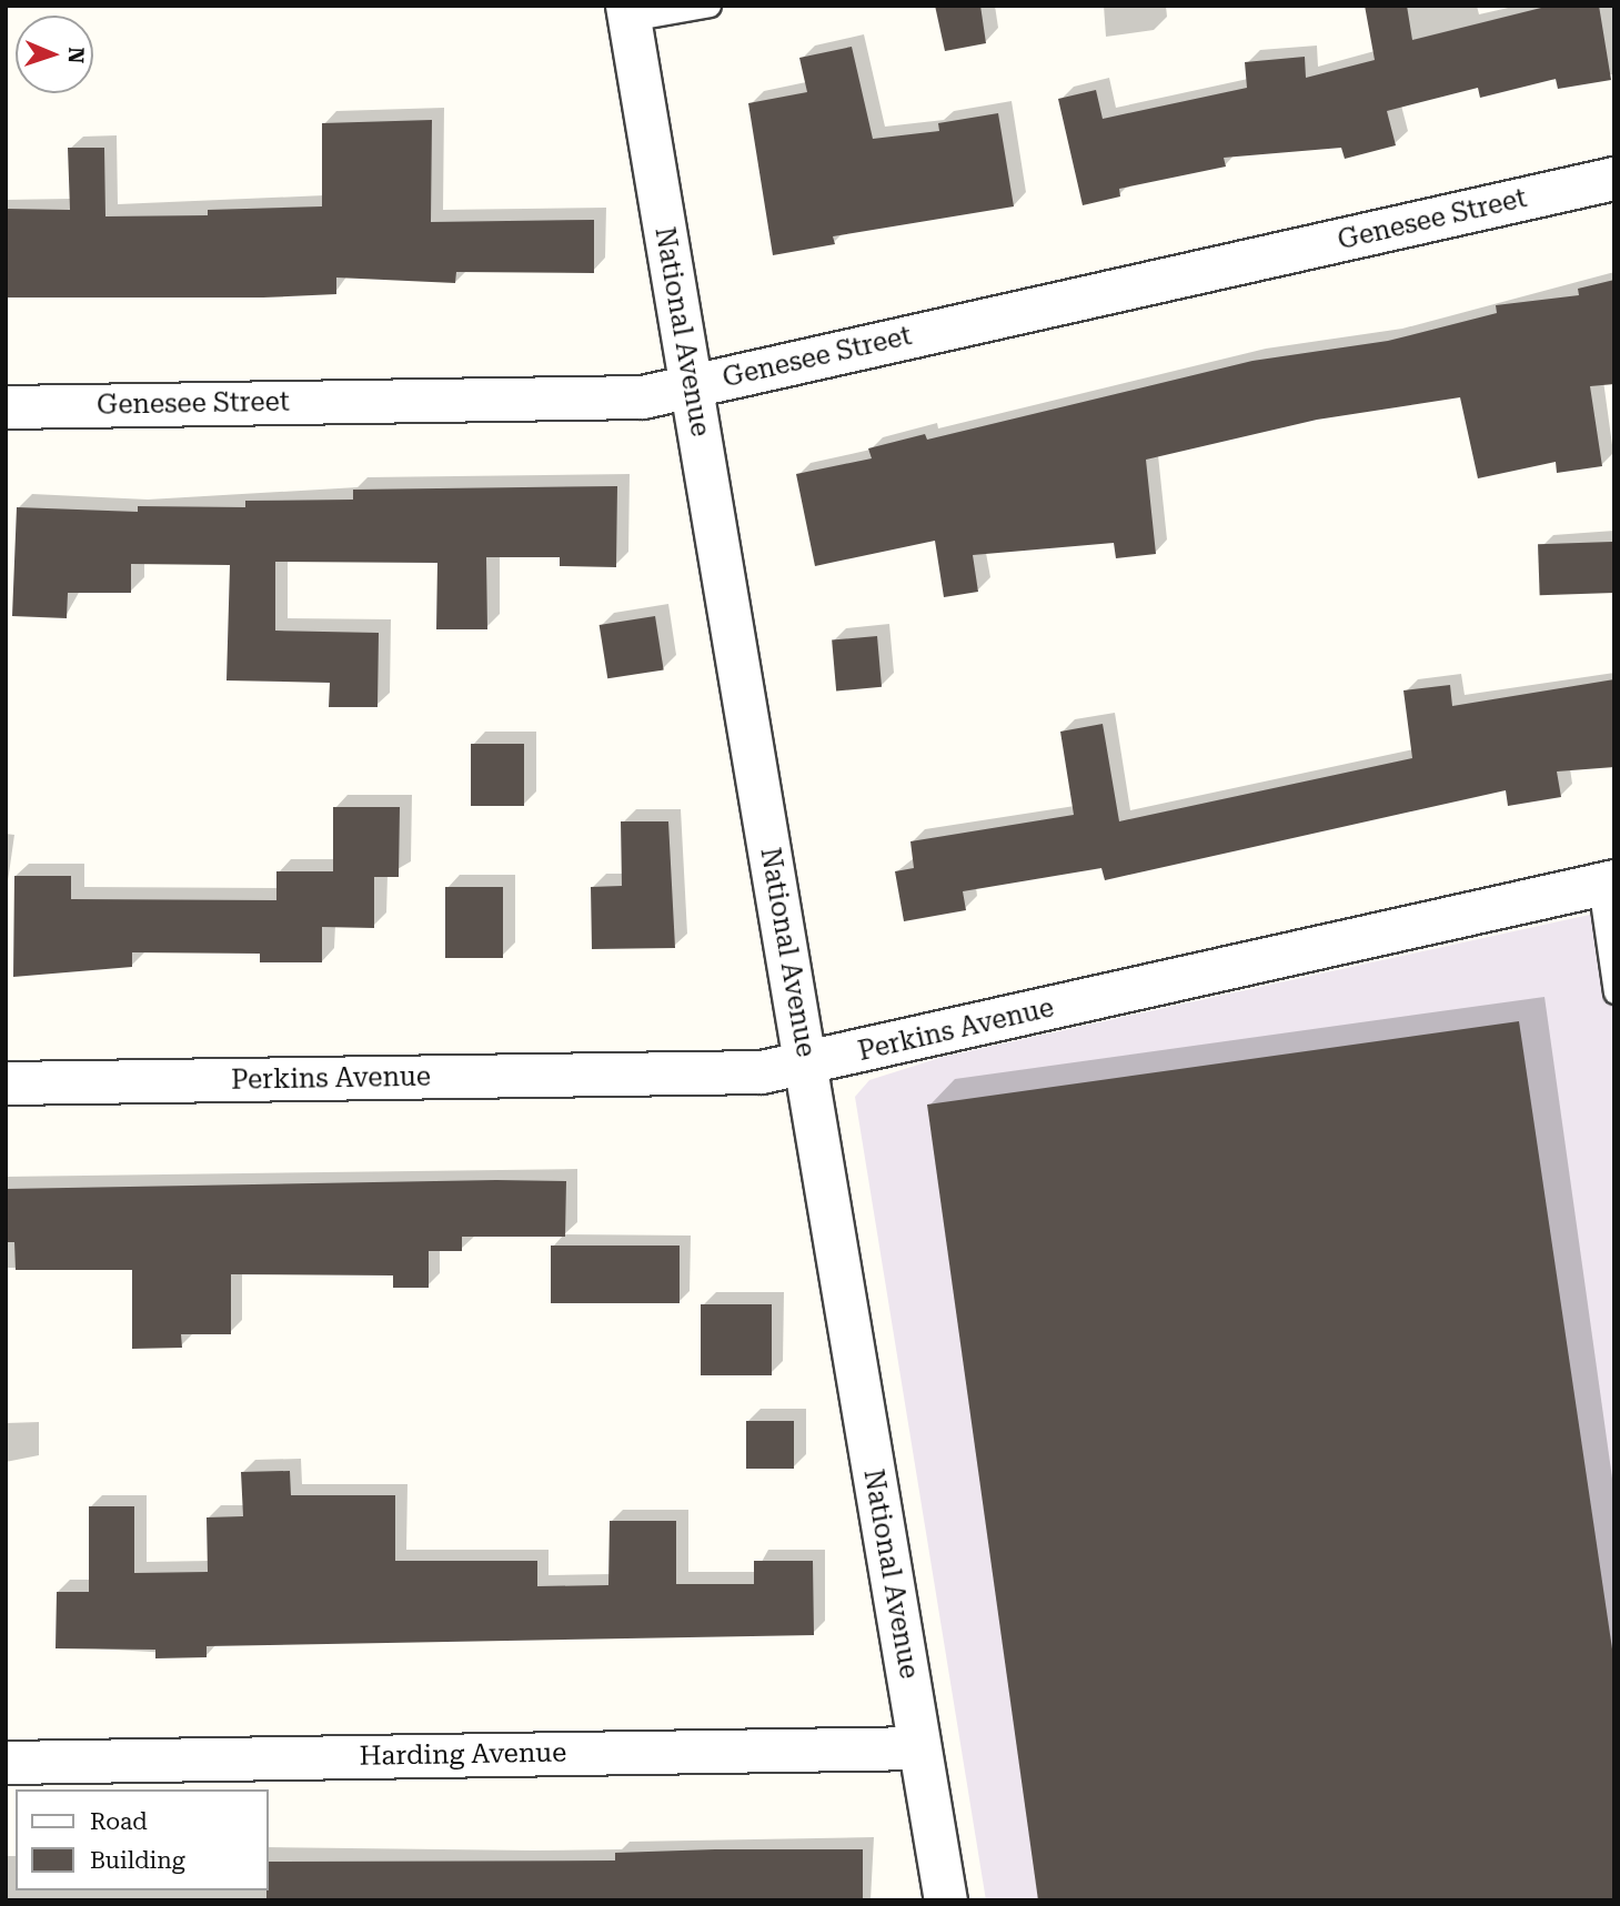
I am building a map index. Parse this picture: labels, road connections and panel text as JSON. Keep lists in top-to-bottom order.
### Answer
{
  "streets": {
    "street": [
      "Genesee Street",
      "National Avenue",
      "Perkins Avenue",
      "Harding Avenue"
    ]
  },
  "crossings": [
    ["Genesee Street", "National Avenue"],
    ["National Avenue", "Perkins Avenue"],
    ["National Avenue", "Harding Avenue"]
  ],
  "legend": ["Road", "Building"],
  "north": "right"
}
